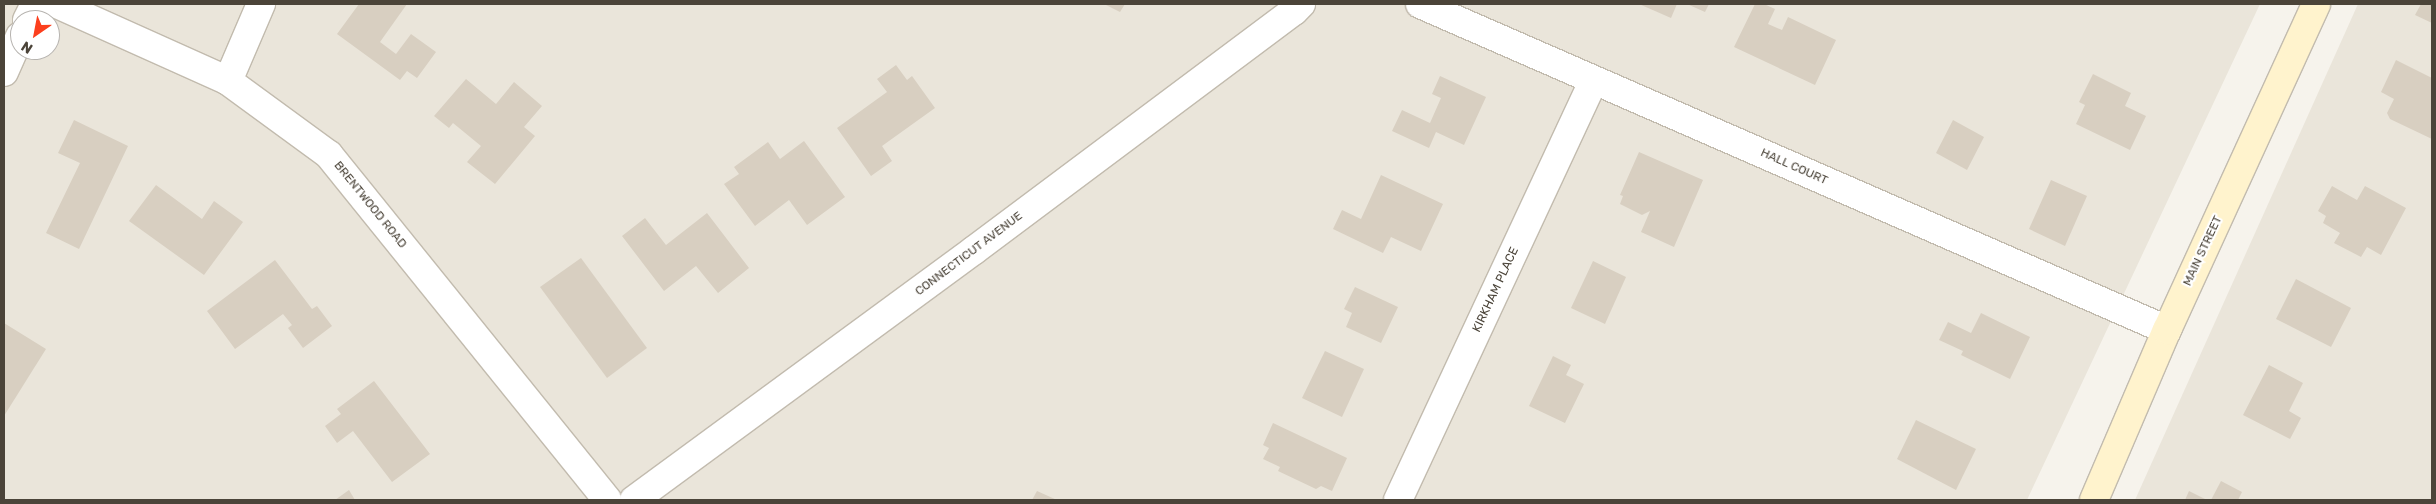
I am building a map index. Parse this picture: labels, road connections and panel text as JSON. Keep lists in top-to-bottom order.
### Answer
{
  "streets": {
    "main road": ["MAIN STREET"],
    "street": [
      "HALL COURT",
      "BRENTWOOD ROAD",
      "CONNECTICUT AVENUE",
      "KIRKHAM PLACE"
    ]
  },
  "crossings": [
    ["HALL COURT", "MAIN STREET"],
    ["HALL COURT", "KIRKHAM PLACE"]
  ],
  "north": "bottom left"
}
